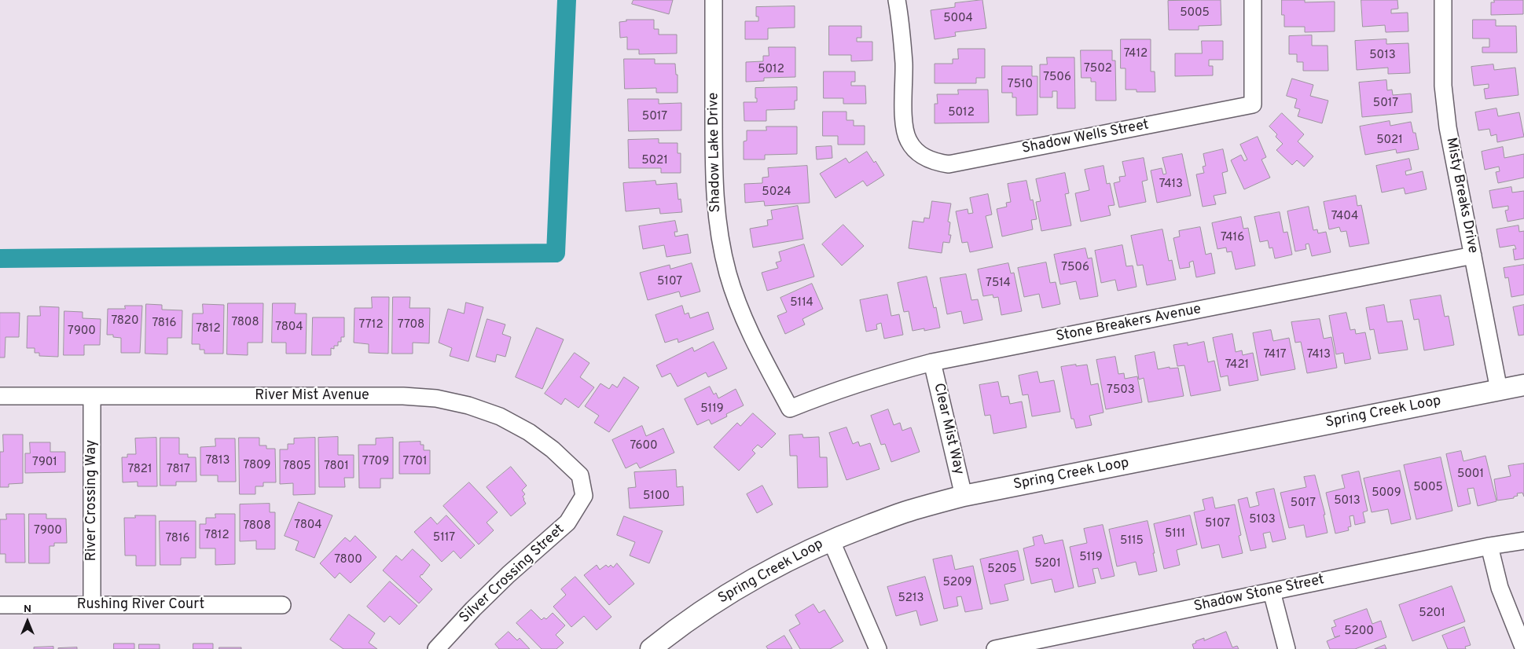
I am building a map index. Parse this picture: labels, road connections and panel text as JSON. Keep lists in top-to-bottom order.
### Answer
{
  "streets": {
    "street": [
      "Shadow Wells Street",
      "Shadow Lake Drive",
      "Misty Breaks Drive",
      "Stone Breakers Avenue",
      "River Mist Avenue",
      "Spring Creek Loop",
      "Clear Mist Way",
      "River Crossing Way",
      "Silver Crossing Street",
      "Shadow Stone Street",
      "Rushing River Court"
    ]
  },
  "crossings": [
    ["Shadow Lake Drive", "Stone Breakers Avenue"],
    ["Misty Breaks Drive", "Stone Breakers Avenue"],
    ["Misty Breaks Drive", "Spring Creek Loop"],
    ["Stone Breakers Avenue", "Clear Mist Way"],
    ["River Mist Avenue", "River Crossing Way"],
    ["River Mist Avenue", "Silver Crossing Street"],
    ["Spring Creek Loop", "Clear Mist Way"],
    ["River Crossing Way", "Rushing River Court"]
  ],
  "house_numbers": [
    "5005",
    "5004",
    "7412",
    "5013",
    "7502",
    "5012",
    "7506",
    "7510",
    "5017",
    "5012",
    "5017",
    "5021",
    "5021",
    "7413",
    "5024",
    "7404",
    "7416",
    "7506",
    "5107",
    "7514",
    "5114",
    "7820",
    "7808",
    "7816",
    "7712",
    "7708",
    "7804",
    "7812",
    "7900",
    "7417",
    "7413",
    "7421",
    "7503",
    "5119",
    "7600",
    "7813",
    "7709",
    "7701",
    "7901",
    "7809",
    "7805",
    "7801",
    "7821",
    "7817",
    "5001",
    "5005",
    "5009",
    "5100",
    "5013",
    "5017",
    "5103",
    "5107",
    "7804",
    "7808",
    "7900",
    "5111",
    "7812",
    "5117",
    "7816",
    "5115",
    "5119",
    "7800",
    "5201",
    "5205",
    "5209",
    "5213",
    "5201",
    "5200"
  ],
  "north": "top"
}
